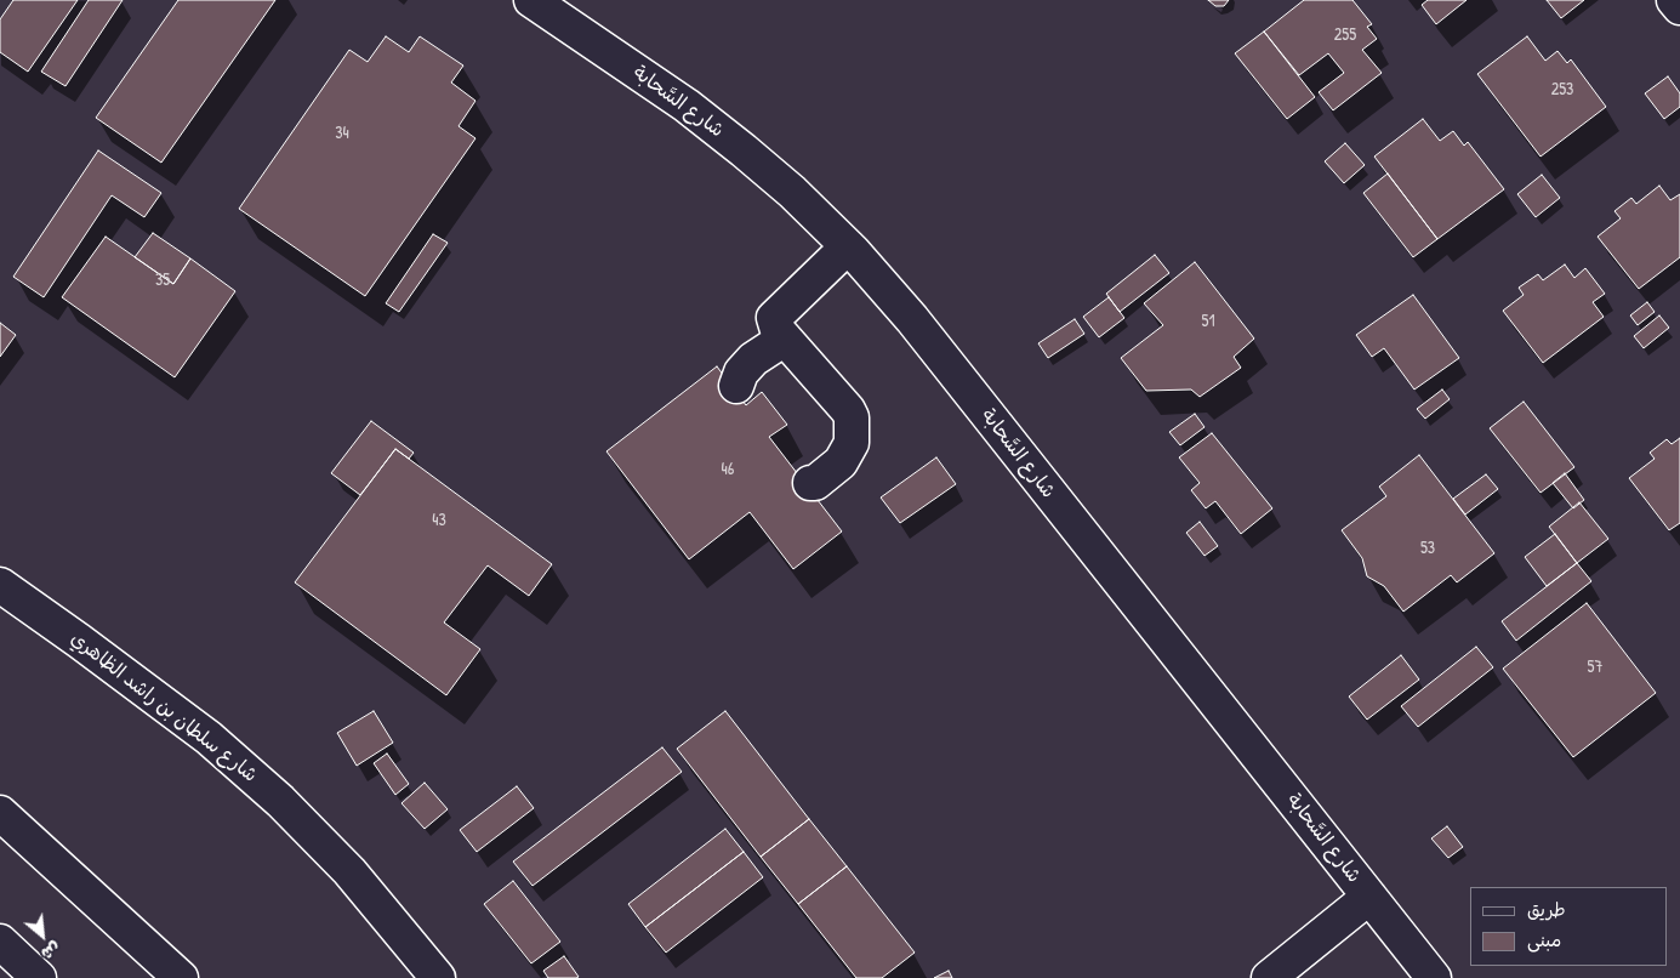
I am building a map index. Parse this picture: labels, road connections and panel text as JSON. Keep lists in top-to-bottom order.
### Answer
{
  "streets": {
    "street": ["شارع السَّحابة", "شارع سلطان بن راشد الظاهري"]
  },
  "house_numbers": [
    "255",
    "253",
    "34",
    "35",
    "51",
    "46",
    "43",
    "53",
    "57"
  ],
  "legend": ["طريق", "مبنى"],
  "north": "bottom right"
}
